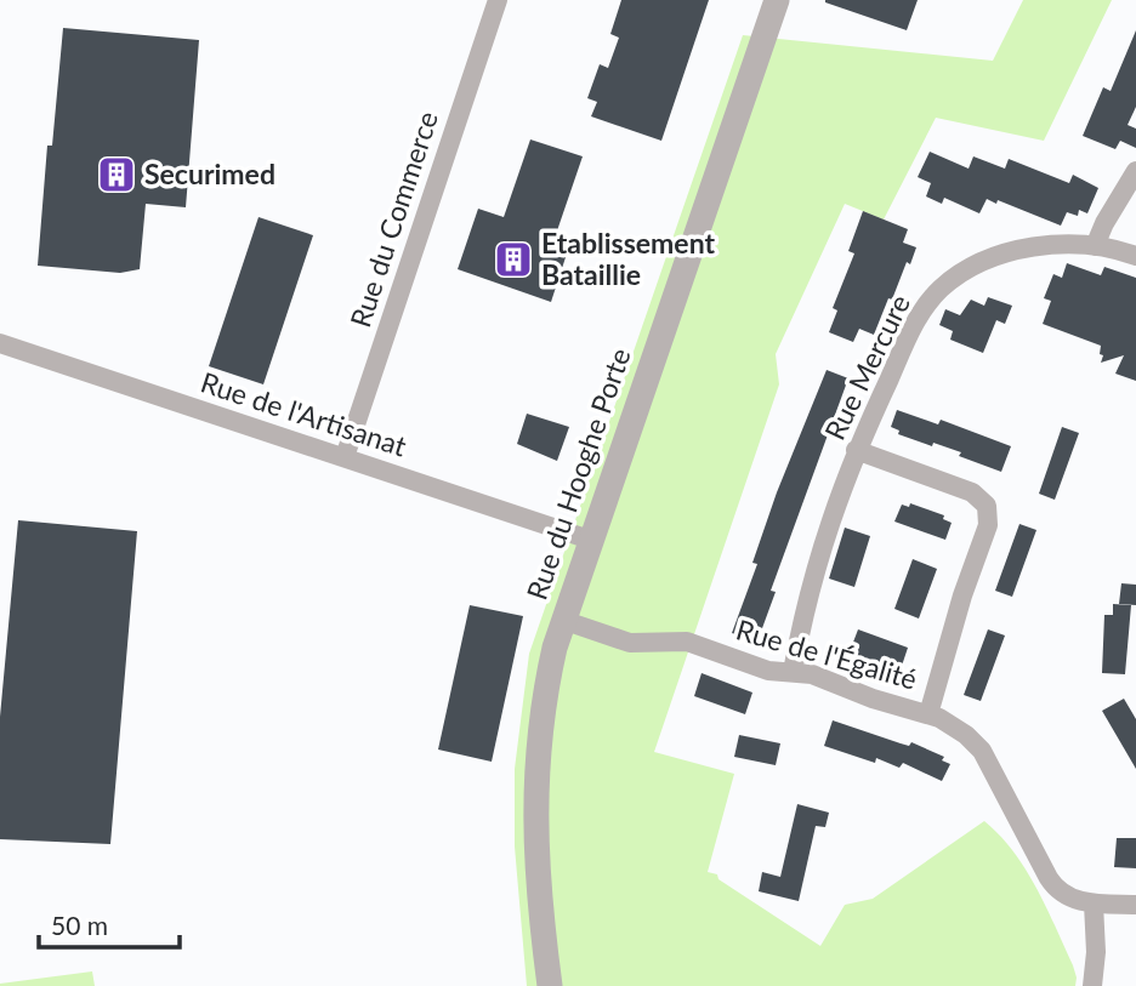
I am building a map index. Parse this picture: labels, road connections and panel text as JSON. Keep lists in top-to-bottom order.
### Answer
{
  "streets": {
    "street": [
      "Rue du Commerce",
      "Rue Mercure",
      "Rue de l'Artisanat",
      "Rue du Hooghe Porte",
      "Rue de l'Égalité"
    ]
  },
  "crossings": [
    ["Rue du Commerce", "Rue de l'Artisanat"],
    ["Rue Mercure", "Rue de l'Égalité"],
    ["Rue de l'Artisanat", "Rue du Hooghe Porte"],
    ["Rue du Hooghe Porte", "Rue de l'Égalité"]
  ],
  "places": {
    "building": ["Securimed", "Etablissement Bataillie"]
  },
  "scale_bar": "50 m"
}
